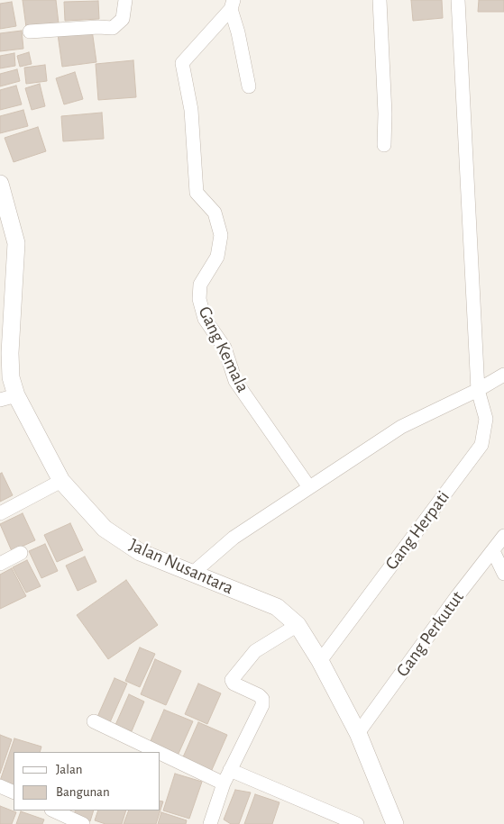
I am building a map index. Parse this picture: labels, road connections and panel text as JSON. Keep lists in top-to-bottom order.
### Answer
{
  "streets": {
    "street": [
      "Gang Kemala",
      "Gang Herpati",
      "Jalan Nusantara",
      "Gang Perkutut"
    ]
  },
  "crossings": [
    ["Gang Herpati", "Jalan Nusantara"],
    ["Jalan Nusantara", "Gang Perkutut"]
  ],
  "legend": ["Jalan", "Bangunan"]
}
